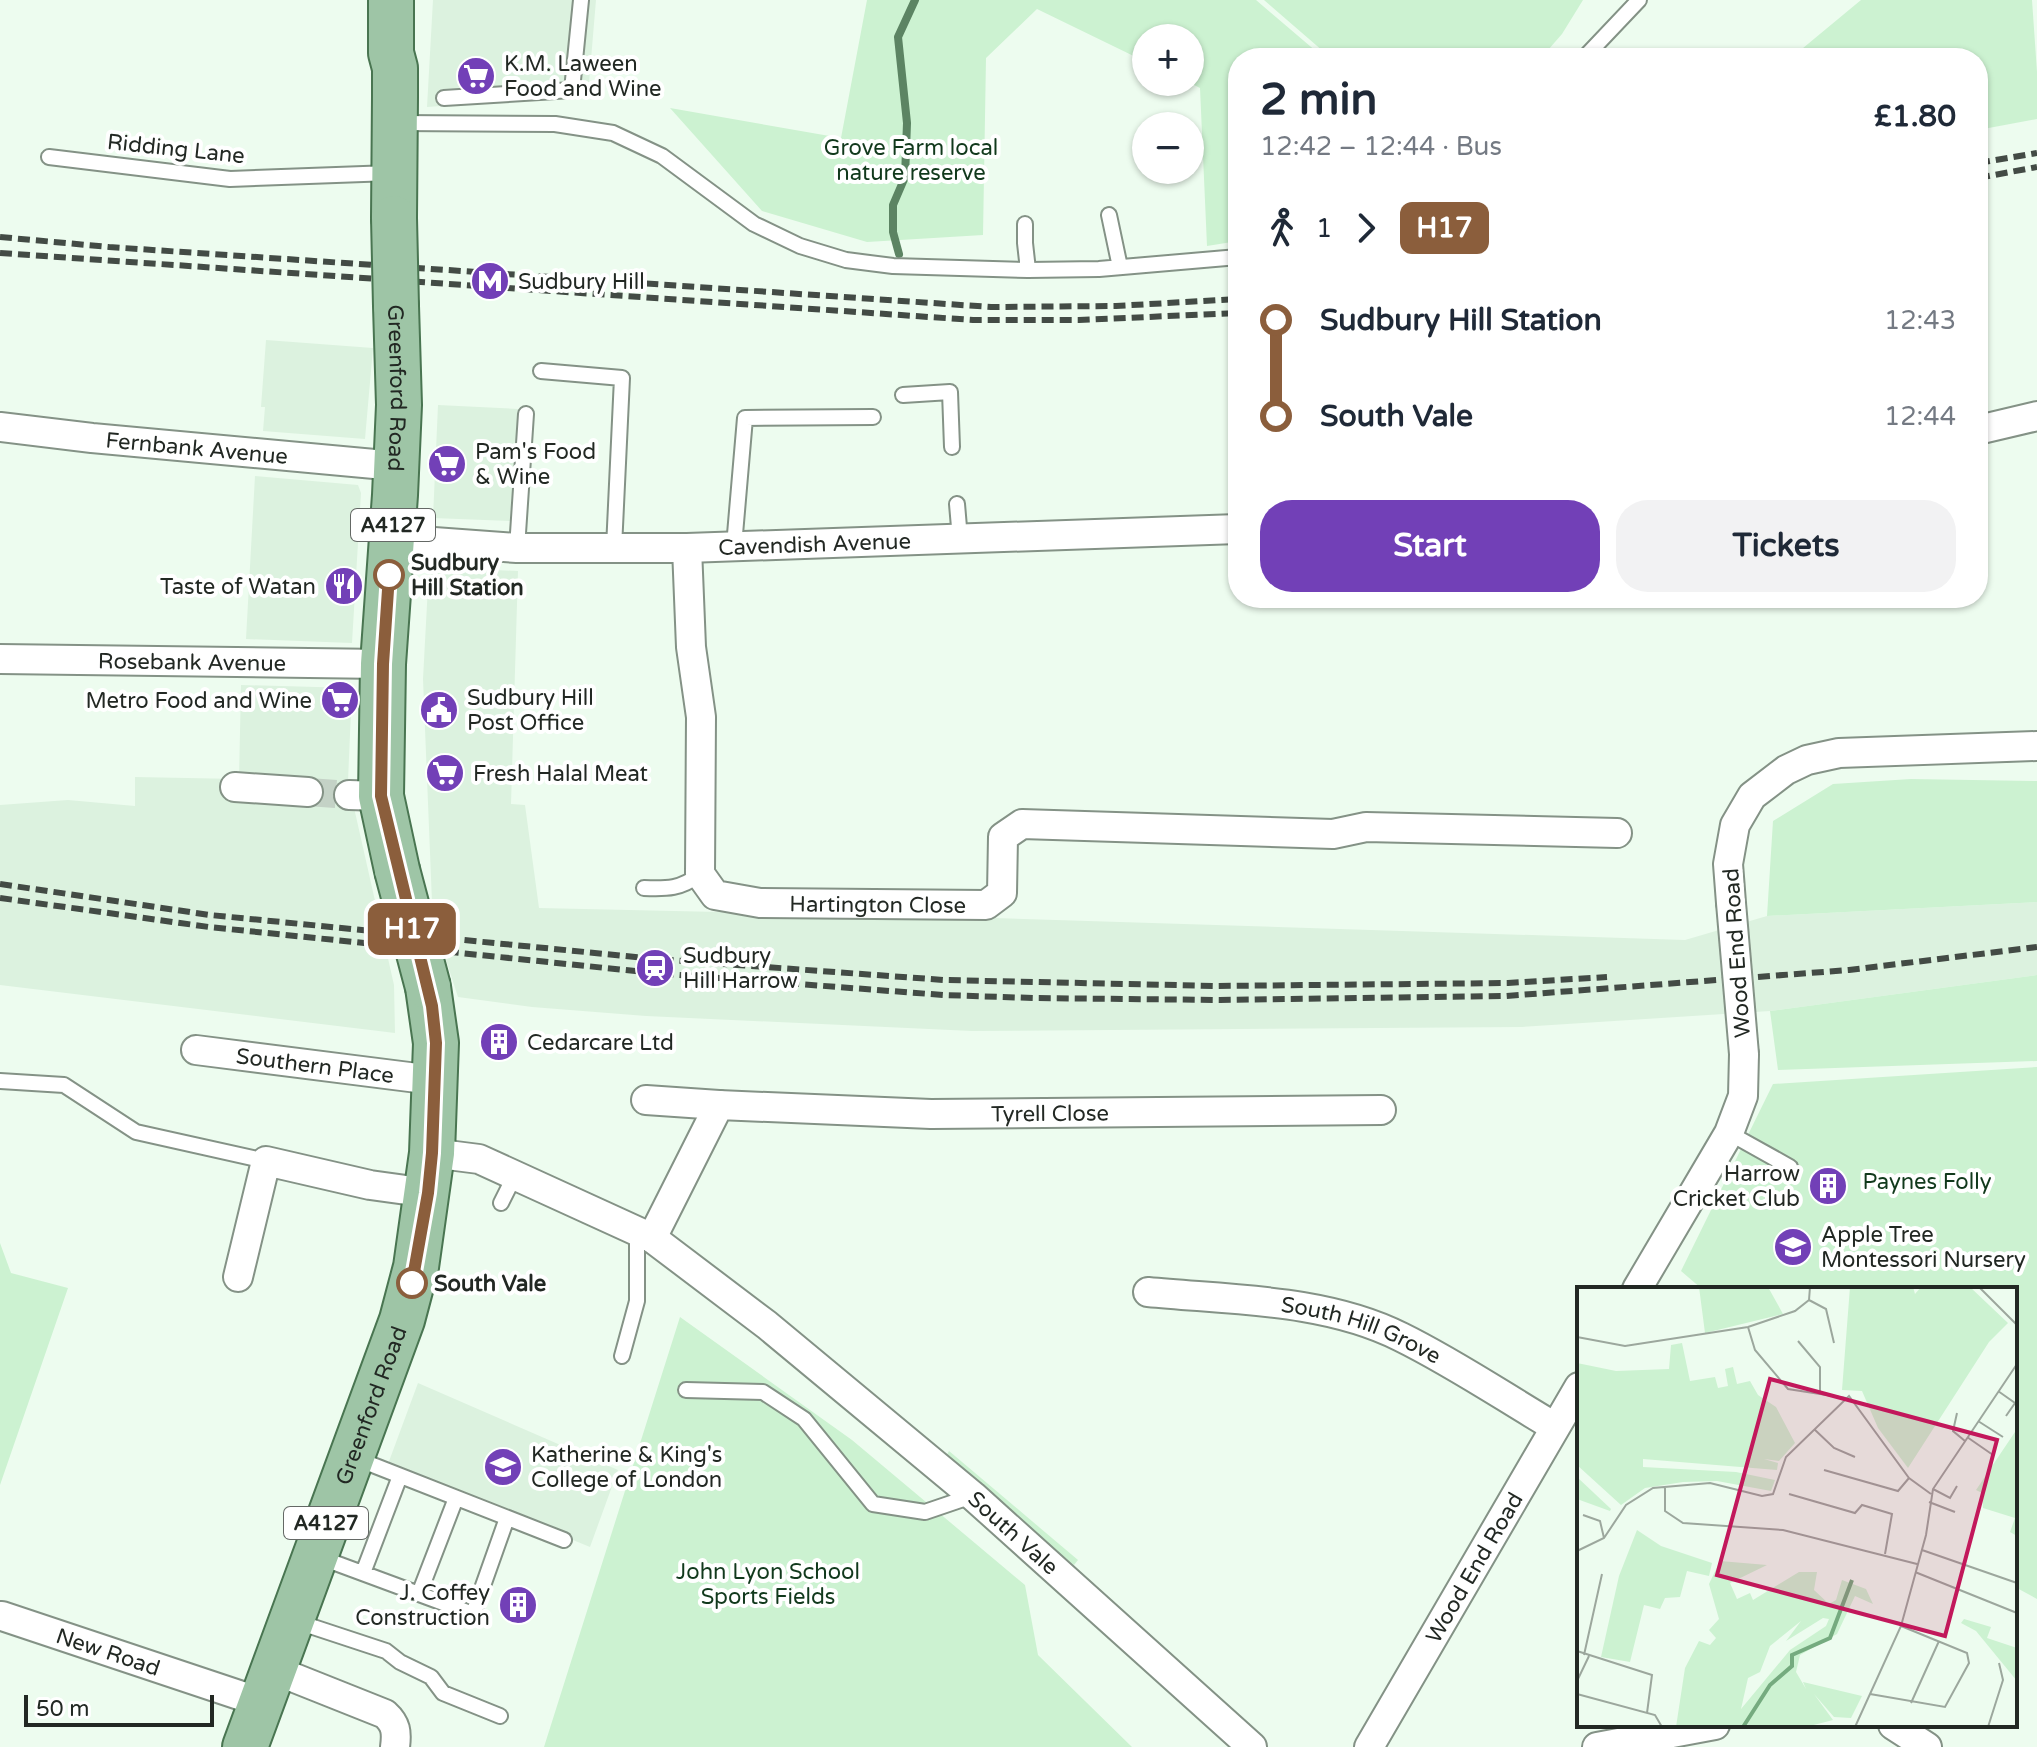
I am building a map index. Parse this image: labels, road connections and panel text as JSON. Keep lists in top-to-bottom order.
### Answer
{
  "streets": {
    "main road": ["Greenford Road", "A4127"],
    "street": [
      "Fernbank Avenue",
      "Cavendish Avenue",
      "Rosebank Avenue",
      "Hartington Close",
      "Wood End Road",
      "Southern Place",
      "Tyrell Close",
      "South Hill Grove",
      "South Vale",
      "New Road"
    ],
    "lane": ["Ridding Lane"]
  },
  "crossings": [
    ["Ridding Lane", "Greenford Road"],
    ["Greenford Road", "Fernbank Avenue"],
    ["Greenford Road", "Cavendish Avenue"],
    ["Greenford Road", "Rosebank Avenue"],
    ["Greenford Road", "Southern Place"],
    ["Greenford Road", "South Vale"],
    ["Greenford Road", "New Road"],
    ["Wood End Road", "South Hill Grove"]
  ],
  "parks": ["Grove Farm local nature reserve", "Paynes Folly", "John Lyon School Sports Fields"],
  "places": {
    "supermarket": [
      "K.M. Laween Food and Wine",
      "Pam's Food & Wine",
      "Metro Food and Wine",
      "Fresh Halal Meat"
    ],
    "metro station": ["Sudbury Hill"],
    "other": ["Sudbury Hill Station", "South Vale"],
    "restaurant": ["Taste of Watan"],
    "public building": ["Sudbury Hill Post Office"],
    "station": ["Sudbury Hill Harrow"],
    "building": ["Cedarcare Ltd", "Harrow Cricket Club", "J. Coffey Construction"],
    "school or university": ["Apple Tree Montessori Nursery", "Katherine & King's College of London"]
  },
  "lines": ["bus line H17"],
  "scale_bar": "50 m",
  "page": {
    "on_map": "H17",
    "map_buttons": ["+", "−"],
    "heading": ["2 min", "12:42 – 12:44 · Bus", "£1.80"],
    "legs": ["1", "H17"],
    "list": [
      {
        "name": "Sudbury Hill Station",
        "value": "12:43"
      },
      {
        "name": "South Vale",
        "value": "12:44"
      }
    ],
    "buttons": ["Start", "Tickets"],
    "scale": "50 m"
  }
}
